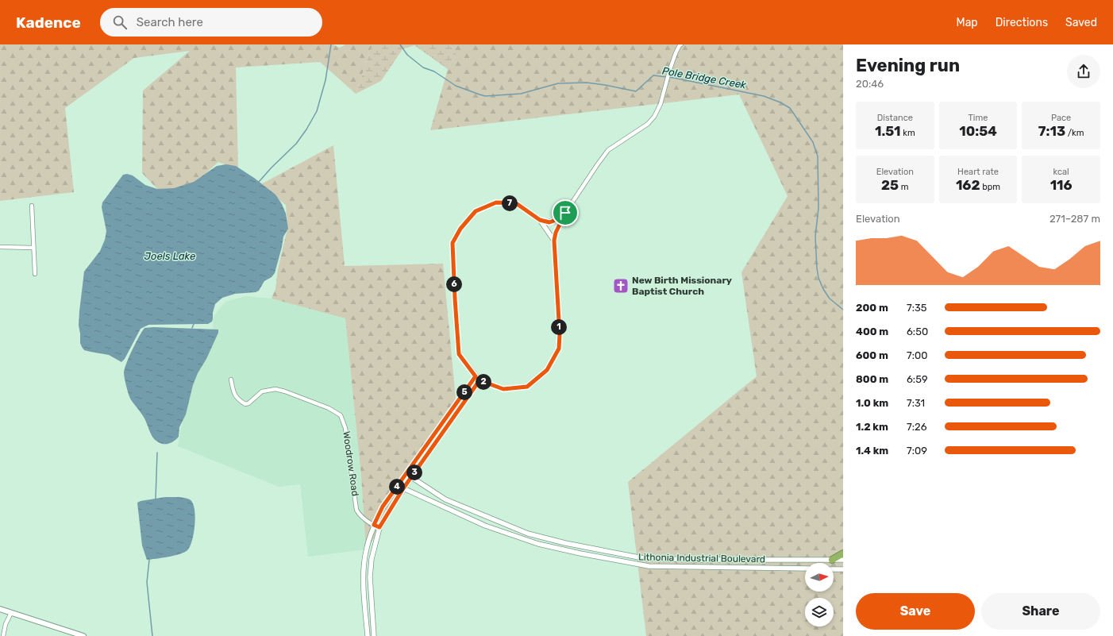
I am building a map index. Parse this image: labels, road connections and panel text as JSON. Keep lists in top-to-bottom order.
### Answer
{
  "streets": {
    "street": ["Woodrow Road", "Lithonia Industrial Boulevard"]
  },
  "water": ["Pole Bridge Creek", "Joels Lake"],
  "places": {
    "church": ["New Birth Missionary Baptist Church"]
  },
  "north": "right",
  "page": {
    "header": "Kadence",
    "search": "Search here",
    "nav": ["Map", "Directions", "Saved"],
    "heading": ["Evening run", "20:46"],
    "stats": [
      ["Distance", "1.51 km"],
      ["Time", "10:54"],
      ["Pace", "7:13 /km"],
      ["Elevation", "25 m"],
      ["Heart rate", "162 bpm"],
      ["kcal", "116"]
    ],
    "pins": [
      "7",
      "6",
      "1",
      "2",
      "5",
      "3",
      "4"
    ],
    "chart": ["Elevation", "271–287 m"],
    "list": [
      {
        "name": "200 m",
        "note": "7:35"
      },
      {
        "name": "400 m",
        "note": "6:50"
      },
      {
        "name": "600 m",
        "note": "7:00"
      },
      {
        "name": "800 m",
        "note": "6:59"
      },
      {
        "name": "1.0 km",
        "note": "7:31"
      },
      {
        "name": "1.2 km",
        "note": "7:26"
      },
      {
        "name": "1.4 km",
        "note": "7:09"
      }
    ],
    "buttons": ["Save", "Share"]
  }
}
